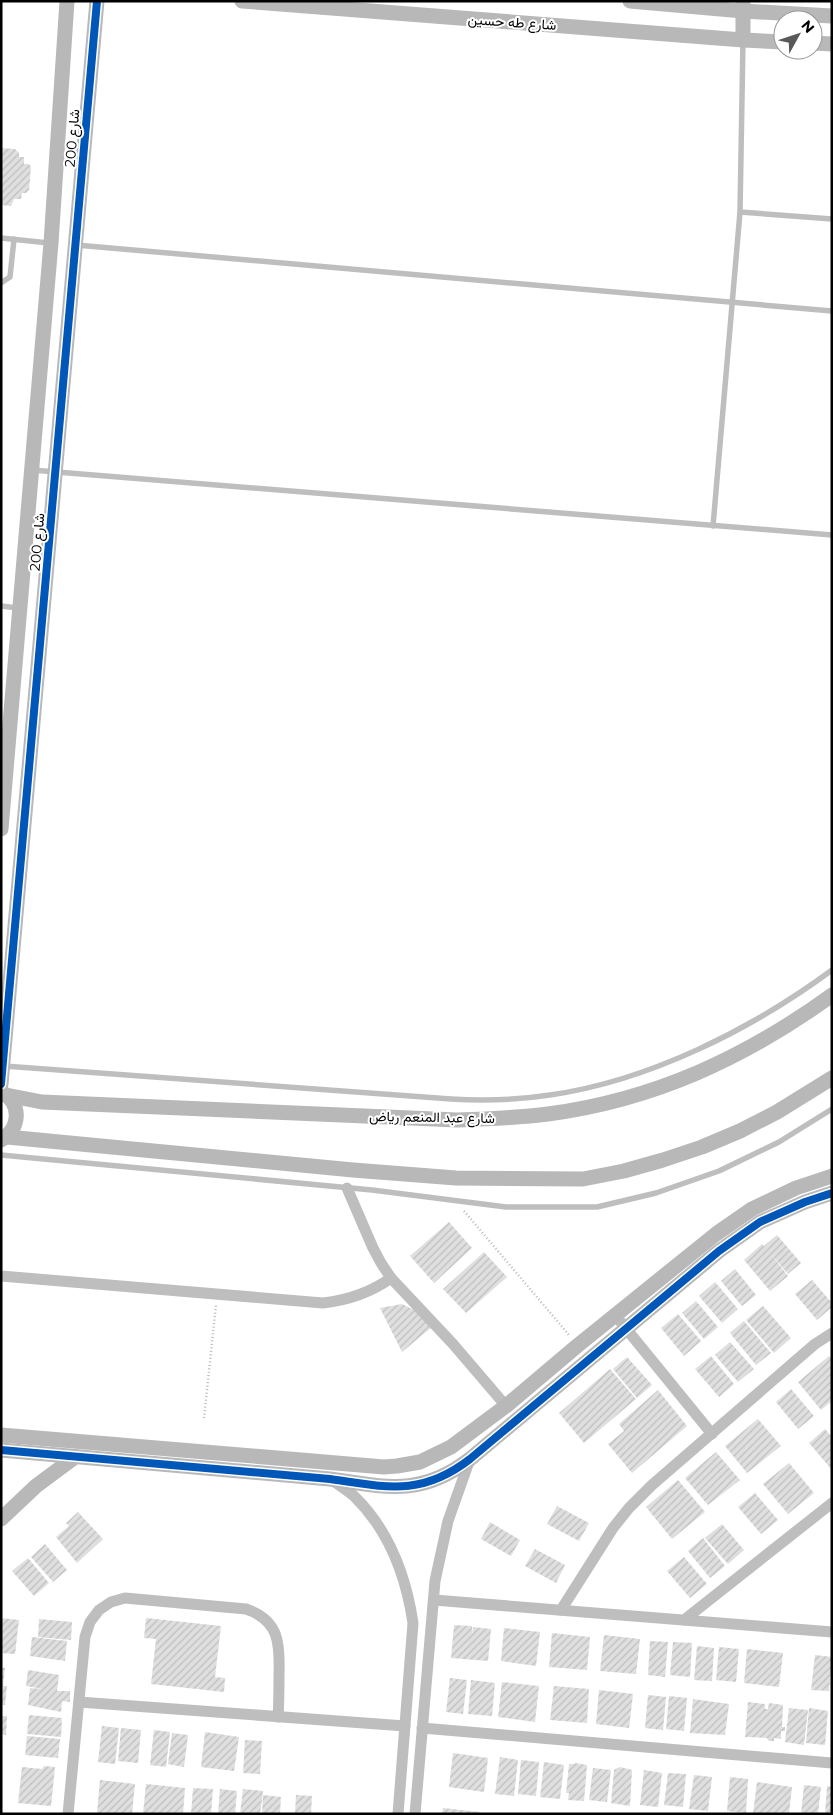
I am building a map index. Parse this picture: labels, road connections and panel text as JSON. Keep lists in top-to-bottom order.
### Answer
{
  "streets": {
    "street": ["شارع طه حسين", "شارع 200", "شارع عبد المنعم رياض"]
  },
  "crossings": [
    ["شارع 200", "شارع عبد المنعم رياض"]
  ],
  "north": "top right"
}
